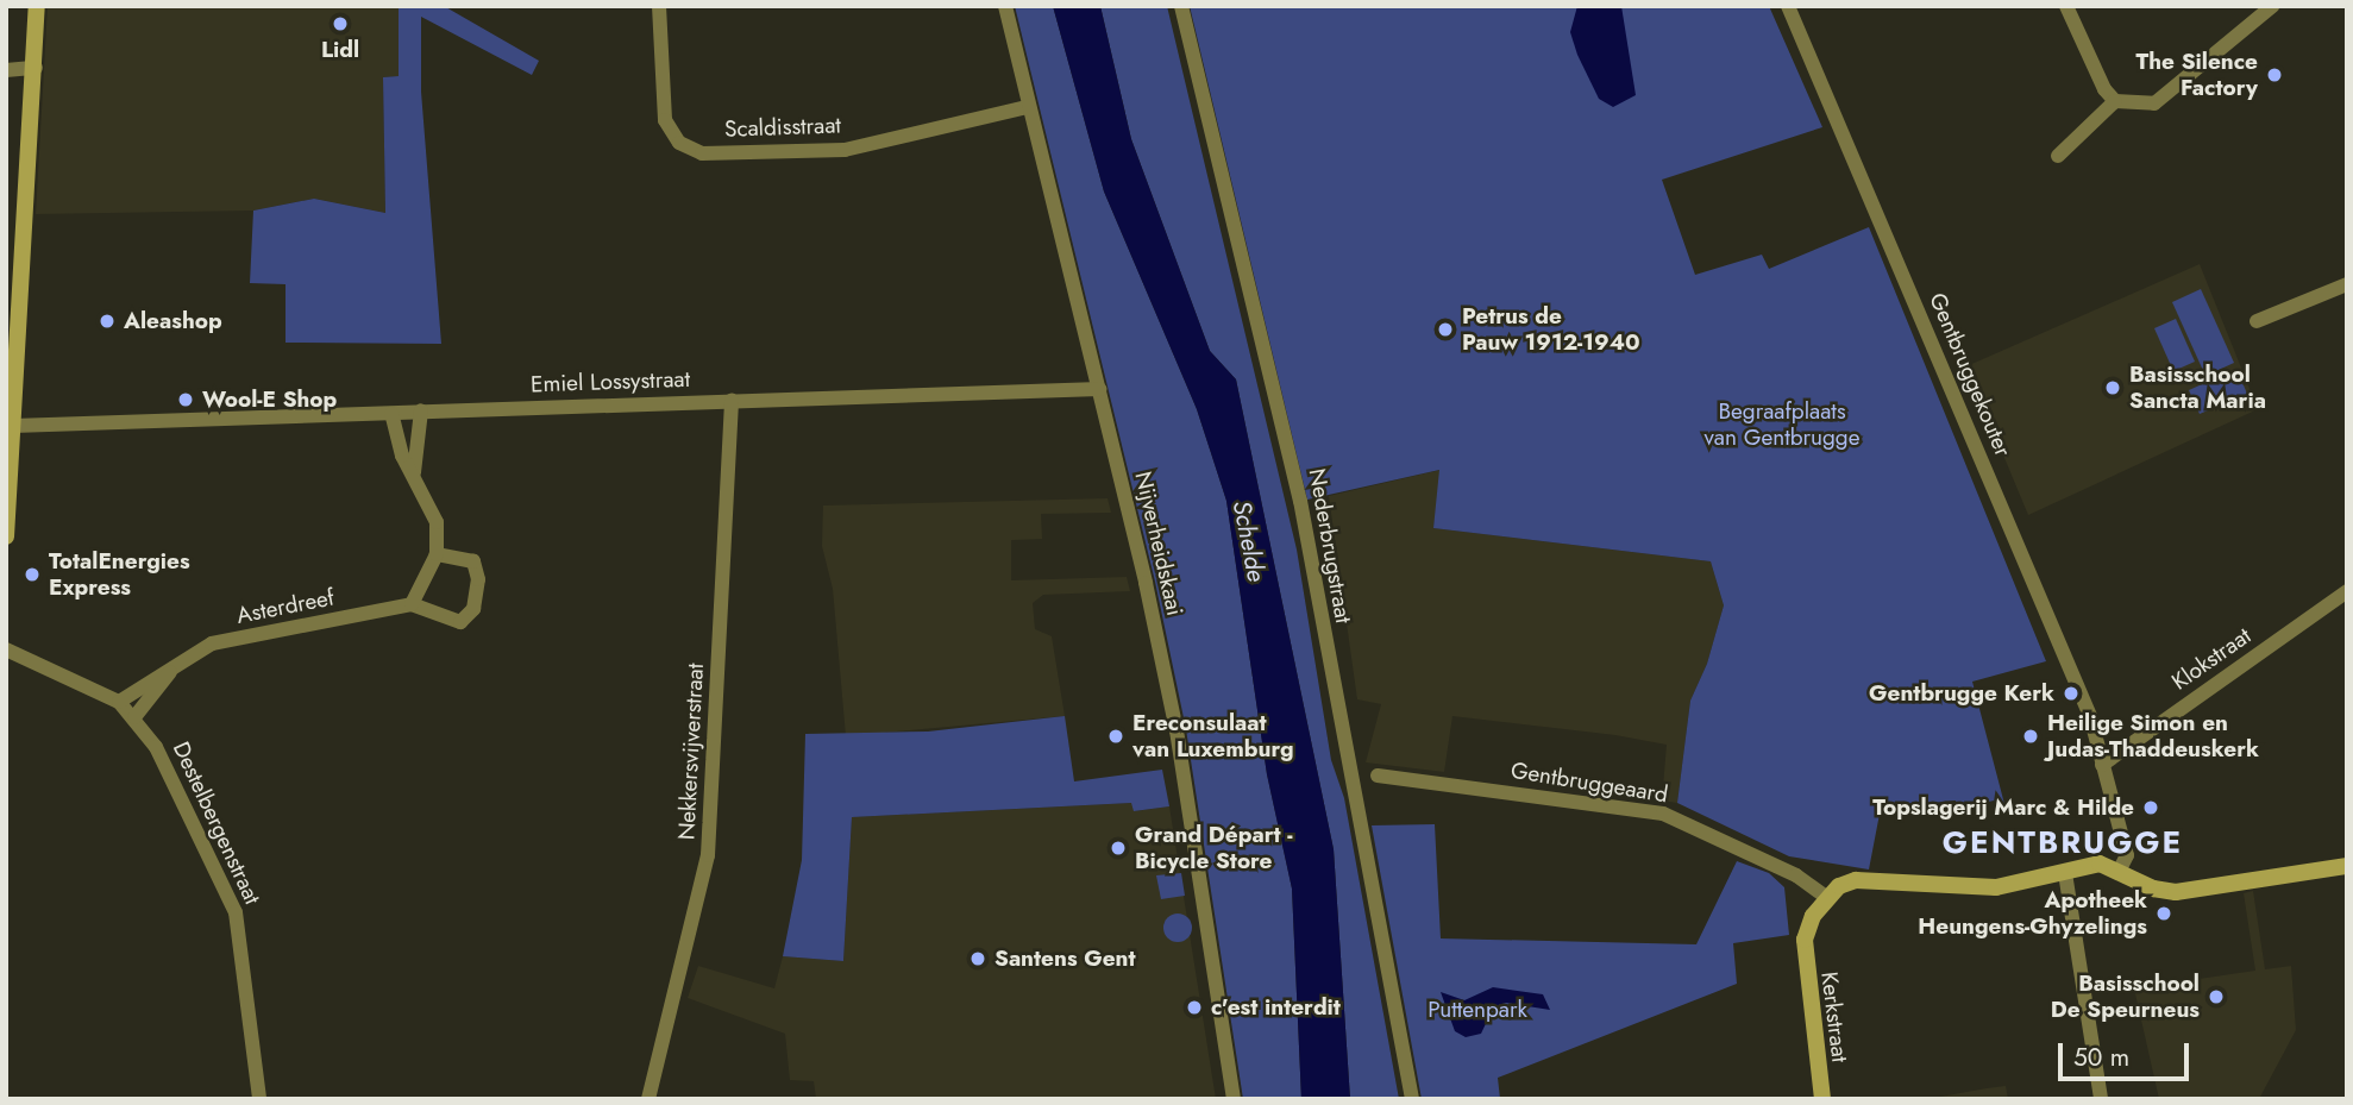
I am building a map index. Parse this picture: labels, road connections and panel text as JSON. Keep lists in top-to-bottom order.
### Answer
{
  "streets": {
    "street": [
      "Scaldisstraat",
      "Gentbruggekouter",
      "Emiel Lossystraat",
      "Nijverheidskaai",
      "Nederbrugstraat",
      "Asterdreef",
      "Klokstraat",
      "Nekkersvijverstraat",
      "Gentbruggeaard",
      "Destelbergenstraat",
      "Kerkstraat"
    ]
  },
  "crossings": [
    ["Scaldisstraat", "Nijverheidskaai"],
    ["Gentbruggekouter", "Klokstraat"],
    ["Emiel Lossystraat", "Nijverheidskaai"],
    ["Emiel Lossystraat", "Nekkersvijverstraat"],
    ["Asterdreef", "Destelbergenstraat"],
    ["Gentbruggeaard", "Kerkstraat"]
  ],
  "districts": ["GENTBRUGGE"],
  "water": ["Schelde"],
  "parks": ["Begraafplaats van Gentbrugge", "Puttenpark"],
  "places": [
    "Lidl",
    "The Silence Factory",
    "Aleashop",
    "Petrus de Pauw 1912-1940",
    "Basisschool Sancta Maria",
    "Wool-E Shop",
    "TotalEnergies Express",
    "Gentbrugge Kerk",
    "Ereconsulaat van Luxemburg",
    "Heilige Simon en Judas-Thaddeuskerk",
    "Topslagerij Marc & Hilde",
    "Grand Départ - Bicycle Store",
    "Apotheek Heungens-Ghyzelings",
    "Santens Gent",
    "Basisschool De Speurneus",
    "c'est interdit"
  ],
  "scale_bar": "50 m"
}
